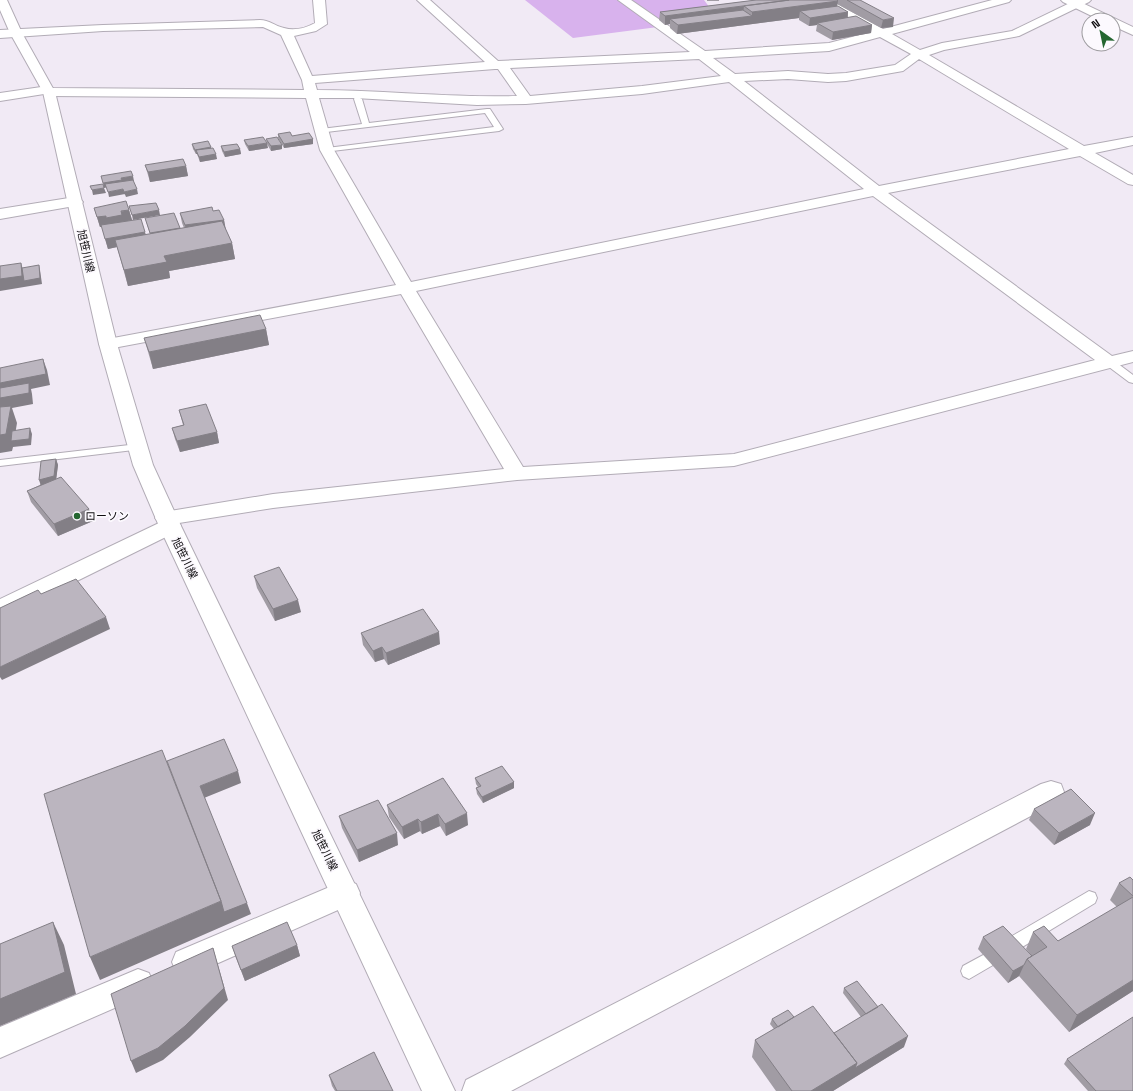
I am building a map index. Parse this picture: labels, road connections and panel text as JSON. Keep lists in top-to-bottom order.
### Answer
{
  "streets": {
    "street": ["旭笹川線"]
  },
  "places": ["ローソン"],
  "north": "top left"
}
